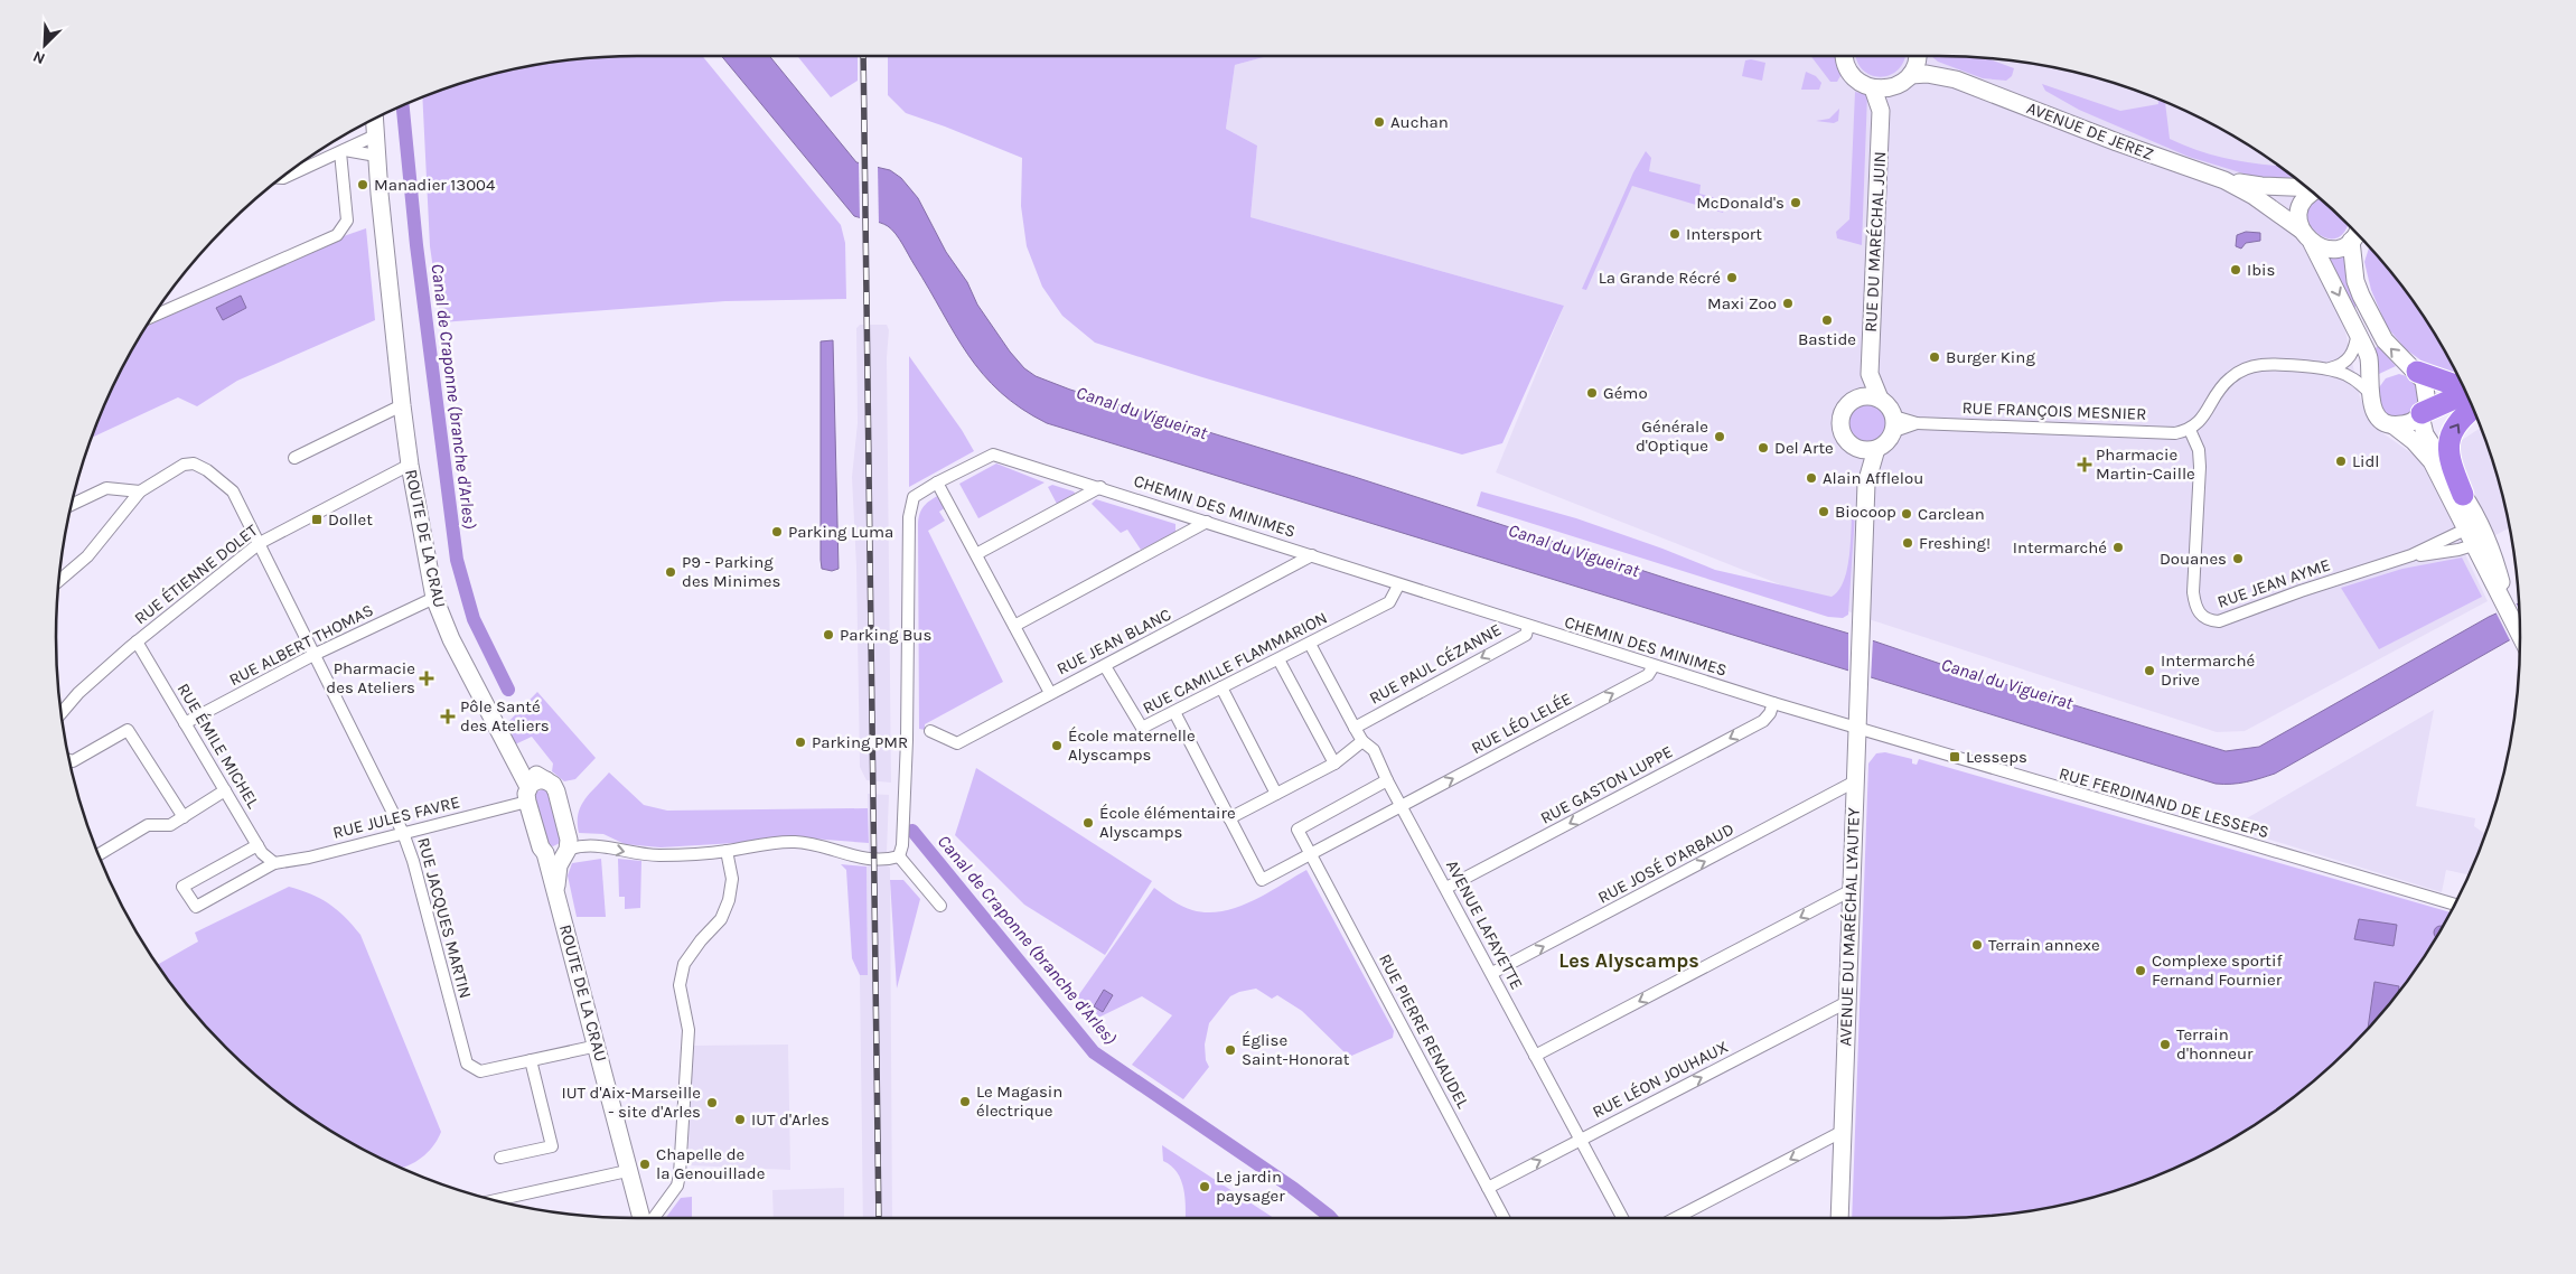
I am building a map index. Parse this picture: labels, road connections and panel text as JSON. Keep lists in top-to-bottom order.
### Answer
{
  "streets": {
    "main road": [
      "AVENUE DE JEREZ",
      "RUE DU MARÉCHAL JUIN",
      "ROUTE DE LA CRAU",
      "AVENUE DU MARÉCHAL LYAUTEY"
    ],
    "street": [
      "RUE FRANÇOIS MESNIER",
      "CHEMIN DES MINIMES",
      "RUE ÉTIENNE DOLET",
      "RUE JEAN AYME",
      "RUE JEAN BLANC",
      "RUE ALBERT THOMAS",
      "RUE CAMILLE FLAMMARION",
      "RUE PAUL CÉZANNE",
      "RUE LÉO LELÉE",
      "RUE ÉMILE MICHEL",
      "RUE GASTON LUPPE",
      "RUE FERDINAND DE LESSEPS",
      "RUE JULES FAVRE",
      "RUE JOSÉ D'ARBAUD",
      "RUE JACQUES MARTIN",
      "AVENUE LAFAYETTE",
      "RUE PIERRE RENAUDEL",
      "RUE LÉON JOUHAUX"
    ]
  },
  "crossings": [
    ["RUE DU MARÉCHAL JUIN", "RUE FRANÇOIS MESNIER"],
    ["RUE FRANÇOIS MESNIER", "RUE JEAN AYME"],
    ["CHEMIN DES MINIMES", "RUE JEAN BLANC"],
    ["CHEMIN DES MINIMES", "RUE CAMILLE FLAMMARION"],
    ["CHEMIN DES MINIMES", "RUE PAUL CÉZANNE"],
    ["CHEMIN DES MINIMES", "RUE LÉO LELÉE"],
    ["CHEMIN DES MINIMES", "RUE GASTON LUPPE"],
    ["CHEMIN DES MINIMES", "RUE FERDINAND DE LESSEPS"],
    ["CHEMIN DES MINIMES", "AVENUE DU MARÉCHAL LYAUTEY"],
    ["ROUTE DE LA CRAU", "RUE ÉTIENNE DOLET"],
    ["ROUTE DE LA CRAU", "RUE ALBERT THOMAS"],
    ["ROUTE DE LA CRAU", "RUE JULES FAVRE"],
    ["ROUTE DE LA CRAU", "RUE JACQUES MARTIN"],
    ["RUE ÉTIENNE DOLET", "RUE ÉMILE MICHEL"],
    ["RUE ÉTIENNE DOLET", "RUE JACQUES MARTIN"],
    ["RUE JEAN BLANC", "RUE CAMILLE FLAMMARION"],
    ["RUE ALBERT THOMAS", "RUE ÉMILE MICHEL"],
    ["RUE ALBERT THOMAS", "RUE JACQUES MARTIN"],
    ["RUE CAMILLE FLAMMARION", "AVENUE LAFAYETTE"],
    ["RUE PAUL CÉZANNE", "AVENUE LAFAYETTE"],
    ["RUE LÉO LELÉE", "AVENUE LAFAYETTE"],
    ["RUE LÉO LELÉE", "RUE PIERRE RENAUDEL"],
    ["RUE ÉMILE MICHEL", "RUE JULES FAVRE"],
    ["RUE GASTON LUPPE", "AVENUE LAFAYETTE"],
    ["RUE FERDINAND DE LESSEPS", "AVENUE DU MARÉCHAL LYAUTEY"],
    ["RUE JULES FAVRE", "RUE JACQUES MARTIN"],
    ["RUE JOSÉ D'ARBAUD", "AVENUE LAFAYETTE"],
    ["RUE JOSÉ D'ARBAUD", "AVENUE DU MARÉCHAL LYAUTEY"],
    ["AVENUE LAFAYETTE", "RUE PIERRE RENAUDEL"],
    ["AVENUE LAFAYETTE", "RUE LÉON JOUHAUX"],
    ["AVENUE DU MARÉCHAL LYAUTEY", "RUE LÉON JOUHAUX"],
    ["RUE PIERRE RENAUDEL", "RUE LÉON JOUHAUX"]
  ],
  "one_way": ["RUE PAUL CÉZANNE", "RUE LÉO LELÉE", "RUE GASTON LUPPE"],
  "districts": ["Les Alyscamps"],
  "water": ["Canal de Craponne (branche d'Arles)", "Canal du Vigueirat"],
  "places": {
    "other": [
      "Auchan",
      "Manadier 13004",
      "McDonald's",
      "Intersport",
      "Ibis",
      "La Grande Récré",
      "Maxi Zoo",
      "Bastide",
      "Burger King",
      "Gémo",
      "Générale d'Optique",
      "Del Arte",
      "Lidl",
      "Alain Afflelou",
      "Biocoop",
      "Carclean",
      "Parking Luma",
      "Freshing!",
      "Intermarché",
      "Douanes",
      "P9 - Parking des Minimes",
      "Parking Bus",
      "Intermarché Drive",
      "Parking PMR",
      "École maternelle Alyscamps",
      "École élémentaire Alyscamps",
      "Terrain annexe",
      "Complexe sportif Fernand Fournier",
      "Terrain d'honneur",
      "Église Saint-Honorat",
      "Le Magasin électrique",
      "IUT d'Aix-Marseille - site d'Arles",
      "IUT d'Arles",
      "Chapelle de la Genouillade",
      "Le jardin paysager"
    ],
    "health": ["Pharmacie Martin-Caille", "Pharmacie des Ateliers", "Pôle Santé des Ateliers"],
    "transit": ["Dollet", "Lesseps"]
  },
  "north": "bottom left"
}
